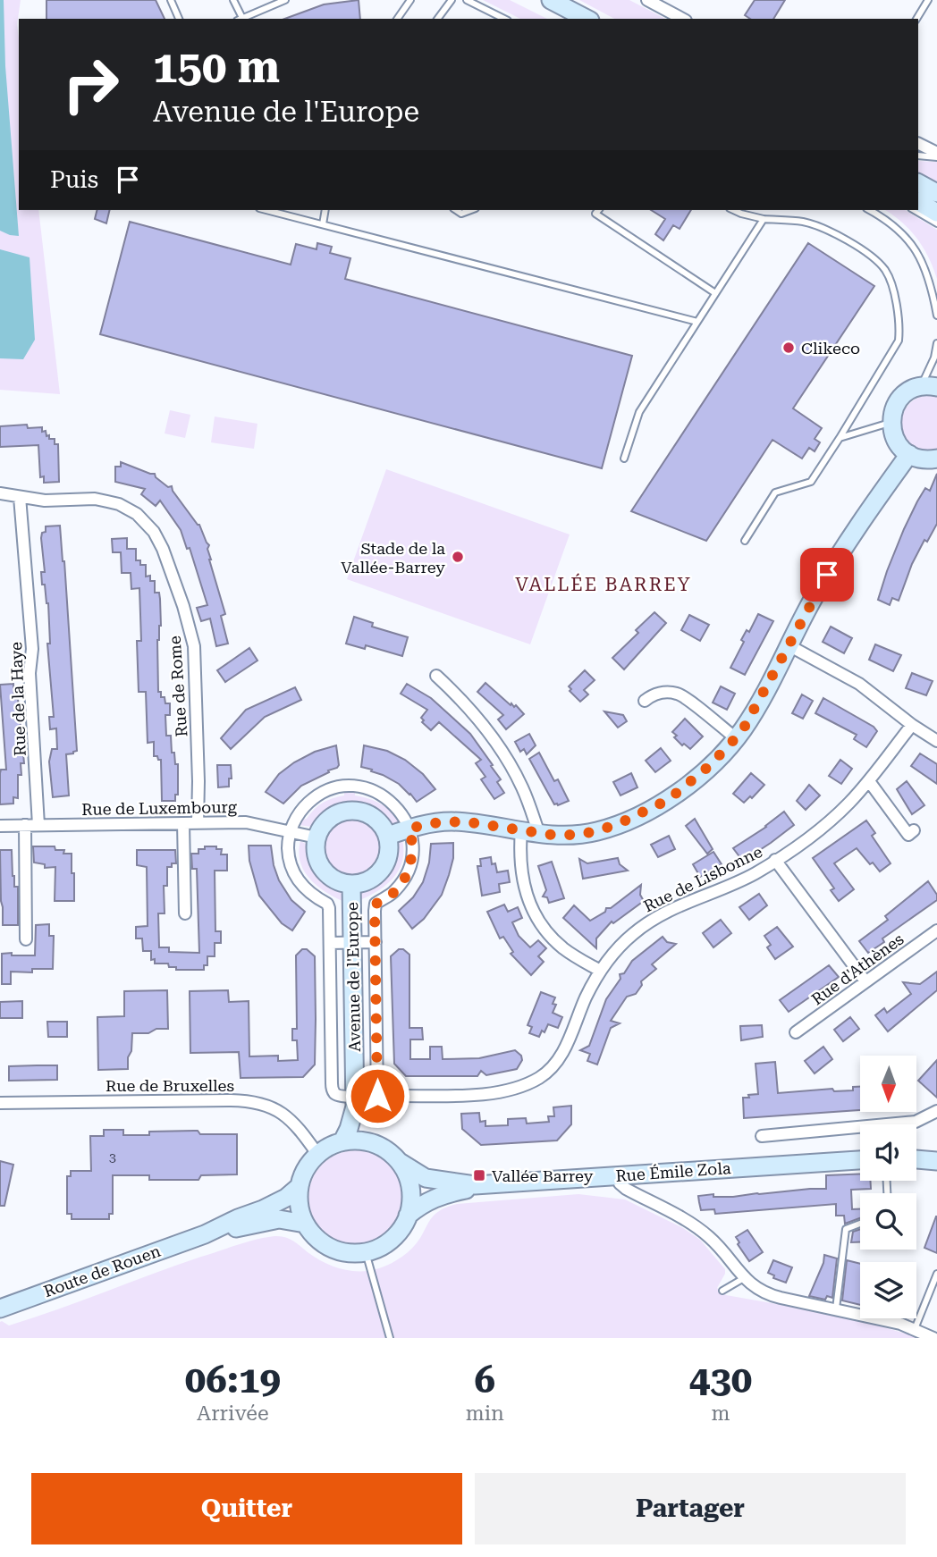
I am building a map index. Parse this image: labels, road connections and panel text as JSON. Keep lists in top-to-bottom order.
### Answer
{
  "streets": {
    "main road": ["Avenue de l'Europe", "Rue Émile Zola", "Route de Rouen"],
    "street": [
      "Rue de Rome",
      "Rue de la Haye",
      "Rue de Luxembourg",
      "Rue de Lisbonne",
      "Rue d'Athènes",
      "Rue de Bruxelles"
    ]
  },
  "crossings": [
    ["Rue de Rome", "Rue de la Haye"],
    ["Rue de Rome", "Rue de Luxembourg"],
    ["Rue de la Haye", "Rue de Luxembourg"],
    ["Rue de Luxembourg", "Avenue de l'Europe"],
    ["Rue de Lisbonne", "Rue d'Athènes"],
    ["Rue de Lisbonne", "Avenue de l'Europe"],
    ["Avenue de l'Europe", "Rue de Bruxelles"],
    ["Avenue de l'Europe", "Rue Émile Zola"],
    ["Avenue de l'Europe", "Route de Rouen"],
    ["Rue de Bruxelles", "Rue Émile Zola"],
    ["Rue de Bruxelles", "Route de Rouen"],
    ["Rue Émile Zola", "Route de Rouen"]
  ],
  "districts": ["VALLÉE BARREY"],
  "places": {
    "other": ["Clikeco", "Stade de la Vallée-Barrey"],
    "transit": ["Vallée Barrey"]
  },
  "house_numbers": ["3"],
  "north": "bottom",
  "page": {
    "turn": ["150 m", "Avenue de l'Europe"],
    "then": "Puis",
    "eta": [
      "06:19",
      "Arrivée",
      "6",
      "min",
      "430",
      "m"
    ],
    "buttons": ["Quitter", "Partager"]
  }
}
